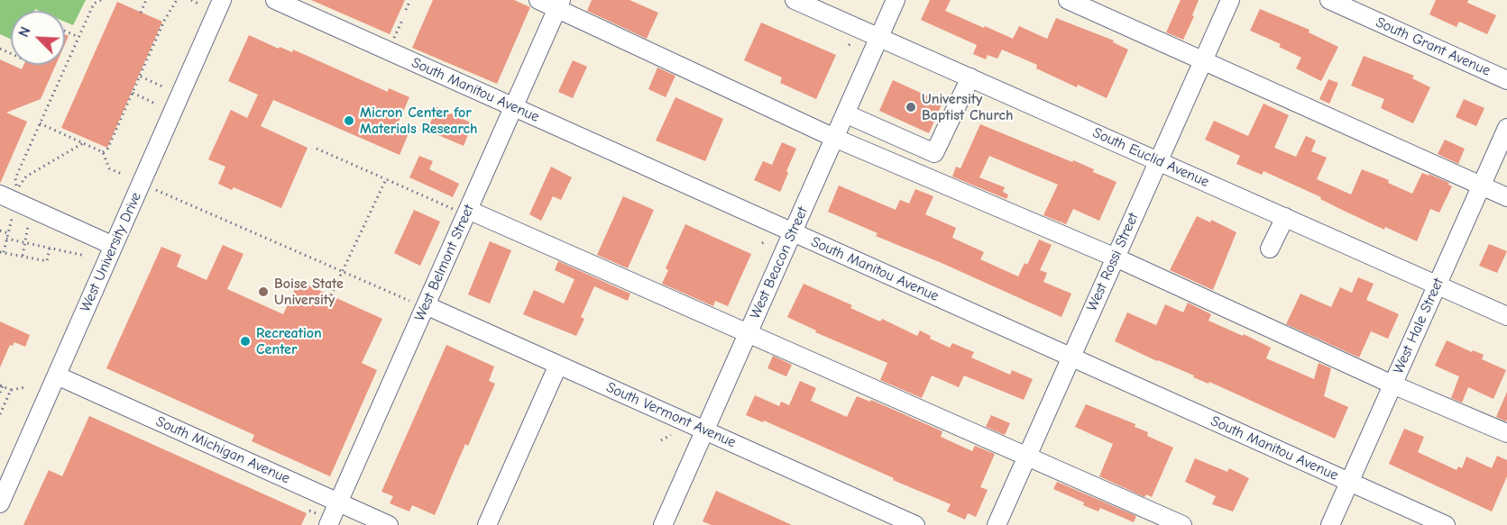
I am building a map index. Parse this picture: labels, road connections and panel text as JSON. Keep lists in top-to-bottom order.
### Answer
{
  "streets": {
    "street": [
      "South Grant Avenue",
      "South Manitou Avenue",
      "South Euclid Avenue",
      "West University Drive",
      "West Rossi Street",
      "West Belmont Street",
      "West Beacon Street",
      "West Hale Street",
      "South Vermont Avenue",
      "South Michigan Avenue"
    ]
  },
  "crossings": [
    ["South Manitou Avenue", "West Rossi Street"],
    ["South Manitou Avenue", "West Belmont Street"],
    ["South Manitou Avenue", "West Beacon Street"],
    ["South Manitou Avenue", "West Hale Street"],
    ["South Euclid Avenue", "West Rossi Street"],
    ["South Euclid Avenue", "West Beacon Street"],
    ["South Euclid Avenue", "West Hale Street"],
    ["West University Drive", "South Michigan Avenue"],
    ["West Belmont Street", "South Vermont Avenue"],
    ["West Belmont Street", "South Michigan Avenue"],
    ["West Beacon Street", "South Vermont Avenue"]
  ],
  "places": [
    "University Baptist Church",
    "Micron Center for Materials Research",
    "Boise State University",
    "Recreation Center"
  ],
  "north": "top left"
}
